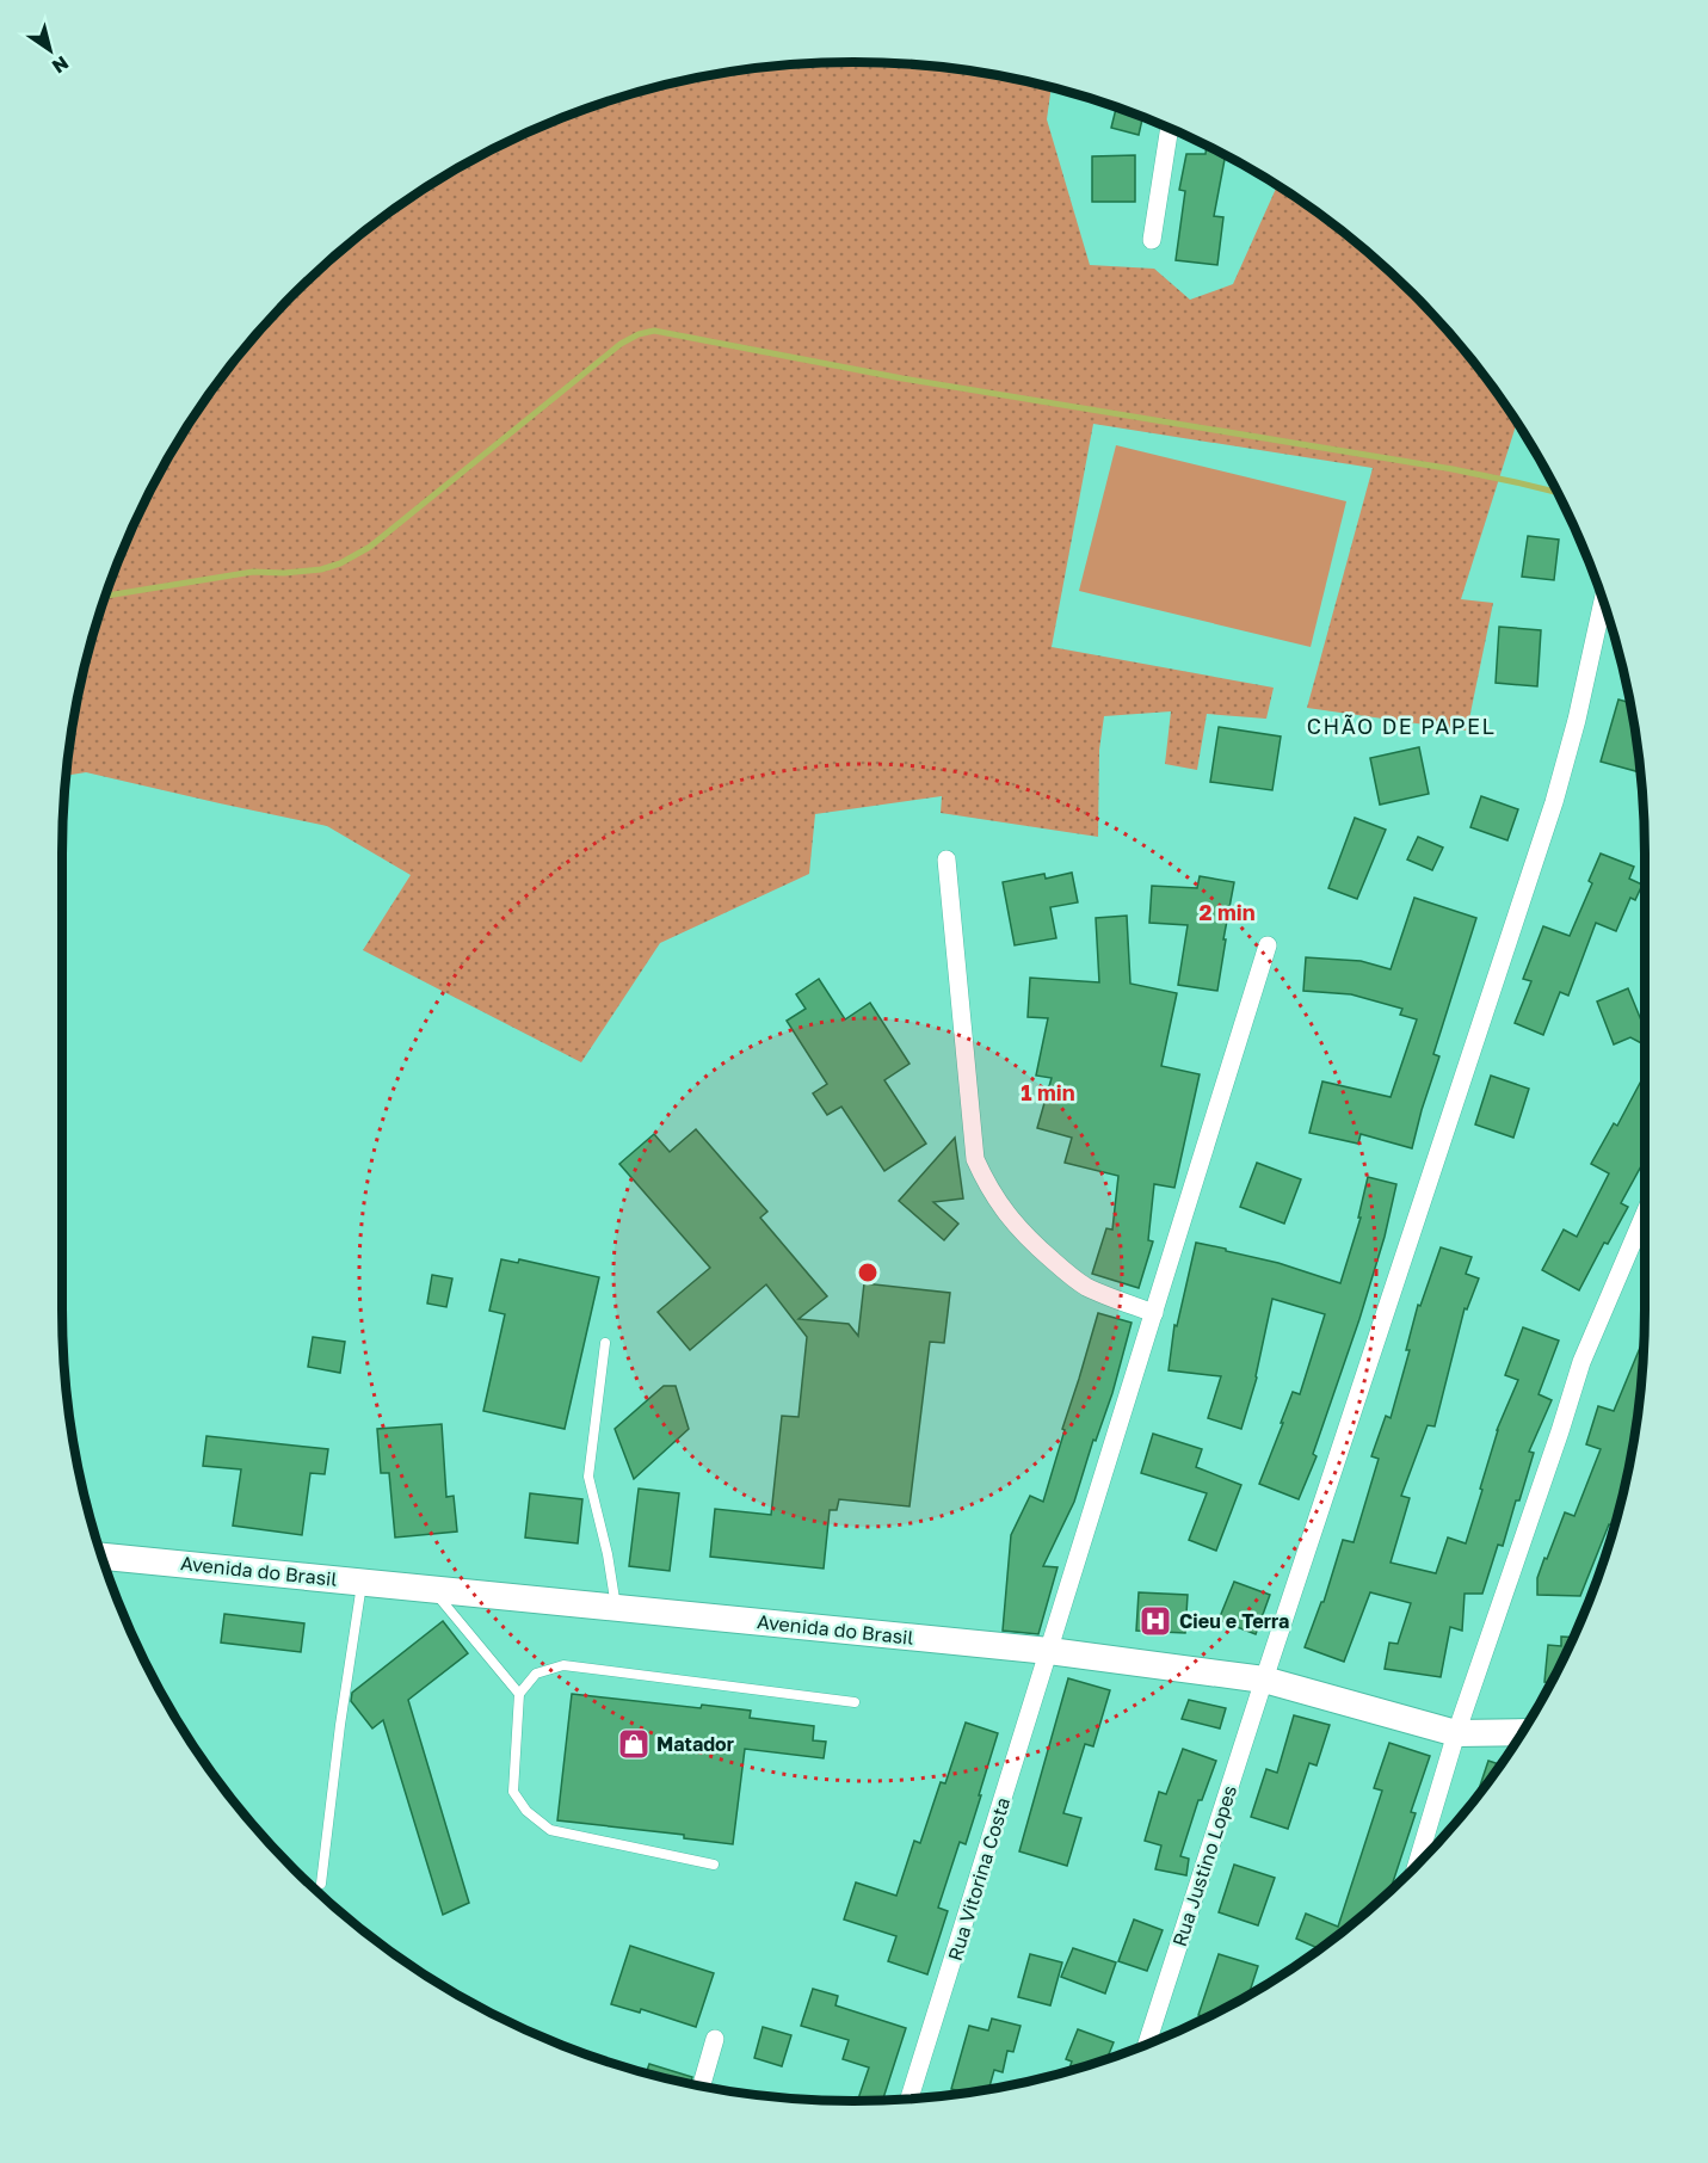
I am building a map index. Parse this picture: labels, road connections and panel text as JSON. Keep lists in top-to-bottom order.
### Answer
{
  "streets": {
    "street": ["Avenida do Brasil", "Rua Justino Lopes", "Rua Vitorina Costa"]
  },
  "crossings": [
    ["Avenida do Brasil", "Rua Justino Lopes"],
    ["Avenida do Brasil", "Rua Vitorina Costa"]
  ],
  "districts": ["CHÃO DE PAPEL"],
  "places": {
    "hospital": ["Cieu e Terra"],
    "shop": ["Matador"]
  },
  "north": "bottom right",
  "rings": ["2 min", "1 min"]
}
